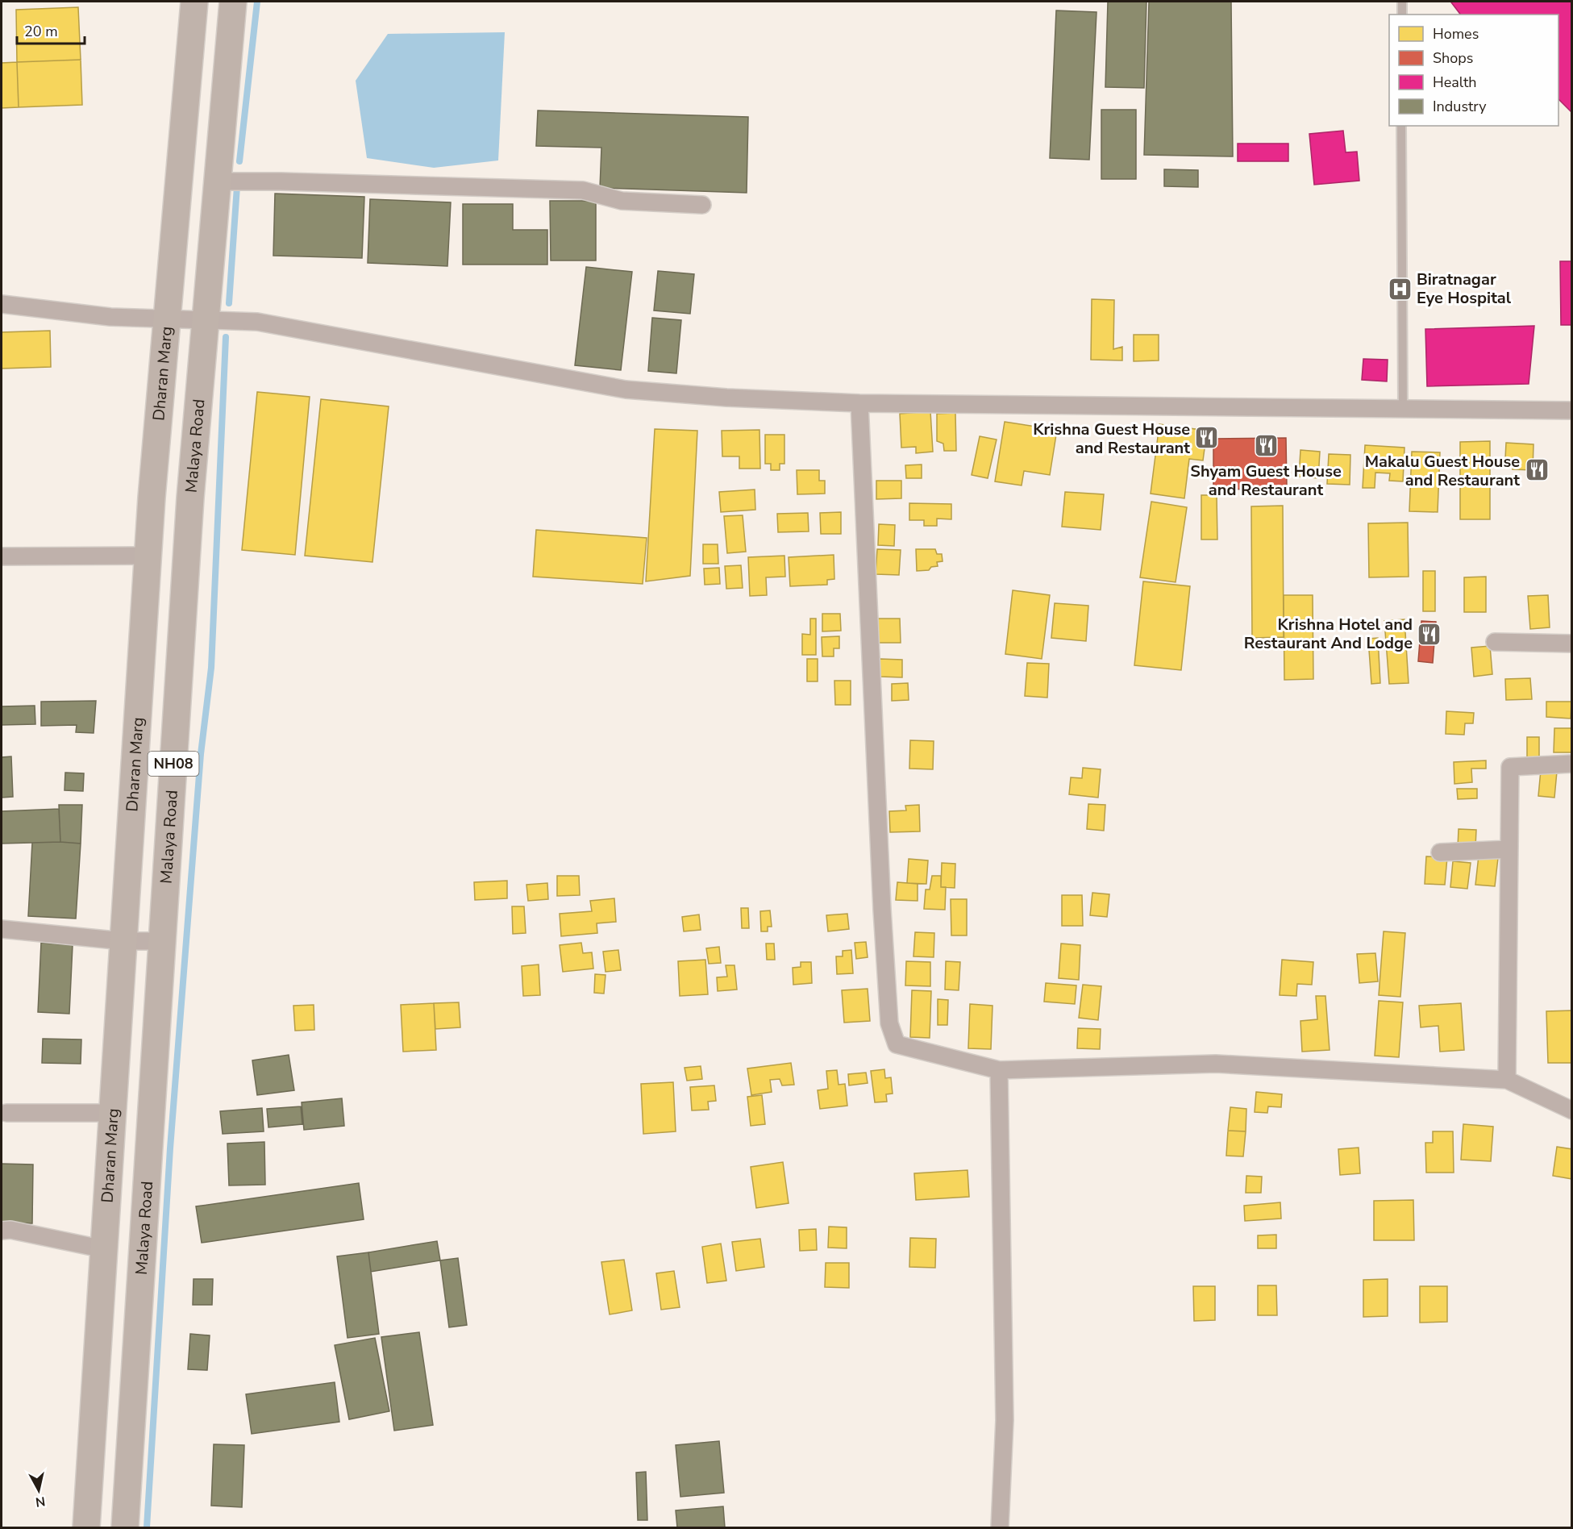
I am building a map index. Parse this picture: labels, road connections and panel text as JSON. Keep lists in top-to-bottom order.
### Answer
{
  "streets": {
    "main road": ["Dharan Marg", "Malaya Road", "NH08"]
  },
  "places": {
    "hospital": ["Biratnagar Eye Hospital"],
    "restaurant": [
      "Krishna Guest House and Restaurant",
      "Shyam Guest House and Restaurant",
      "Makalu Guest House and Restaurant",
      "Krishna Hotel and Restaurant And Lodge"
    ]
  },
  "legend": [
    "Homes",
    "Shops",
    "Health",
    "Industry"
  ],
  "scale_bar": "20 m",
  "north": "bottom"
}
